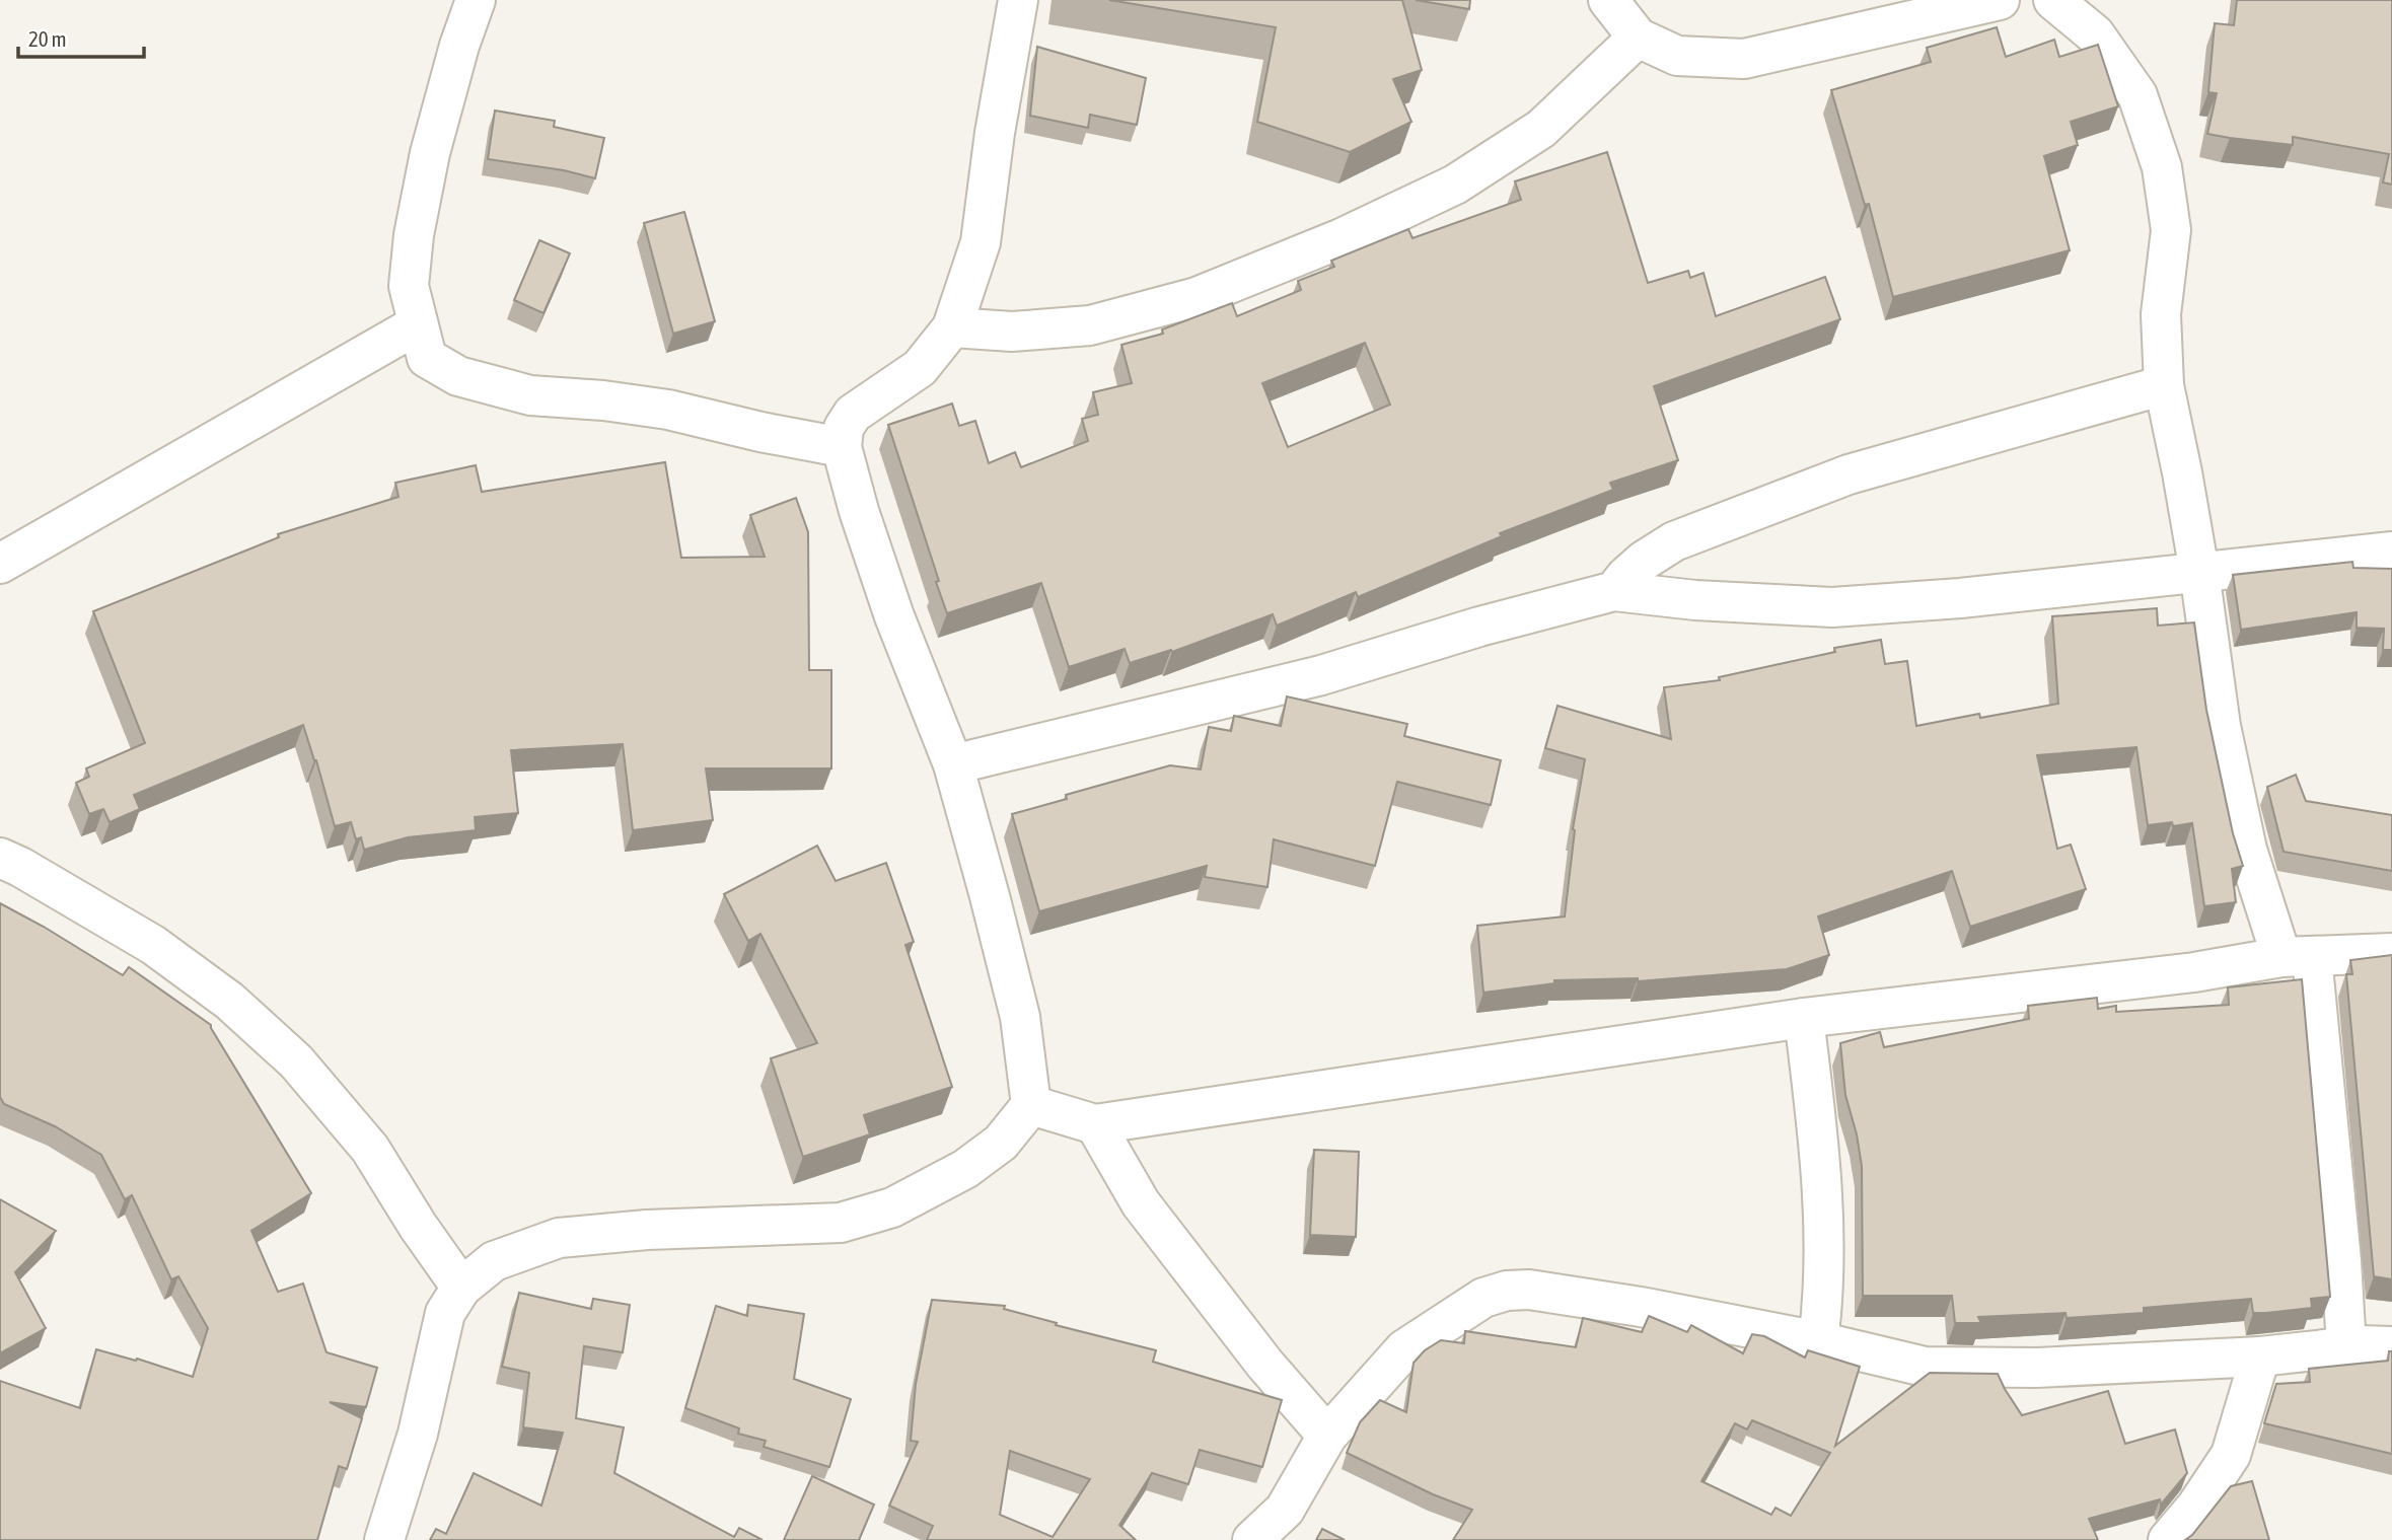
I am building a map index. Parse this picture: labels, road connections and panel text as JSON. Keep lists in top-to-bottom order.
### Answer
{
  "scale_bar": "20 m"
}
